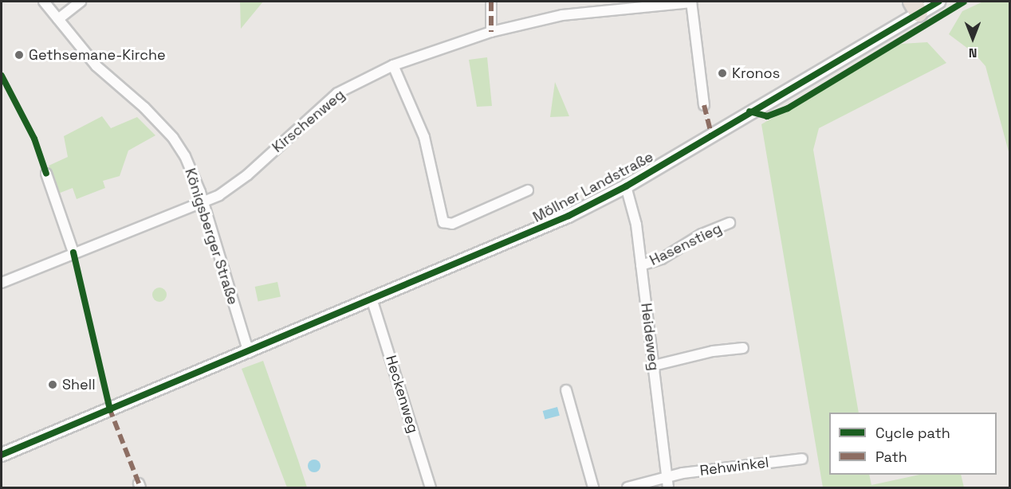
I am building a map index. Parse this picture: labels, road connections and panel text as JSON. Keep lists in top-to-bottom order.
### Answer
{
  "streets": {
    "main road": ["Möllner Landstraße"],
    "street": [
      "Kirschenweg",
      "Königsberger Straße",
      "Hasenstieg",
      "Heideweg",
      "Heckenweg",
      "Rehwinkel"
    ]
  },
  "crossings": [
    ["Kirschenweg", "Königsberger Straße"],
    ["Möllner Landstraße", "Königsberger Straße"],
    ["Möllner Landstraße", "Heideweg"],
    ["Möllner Landstraße", "Heckenweg"],
    ["Hasenstieg", "Heideweg"],
    ["Heideweg", "Rehwinkel"]
  ],
  "places": ["Gethsemane-Kirche", "Kronos", "Shell"],
  "legend": ["Cycle path", "Path"],
  "north": "bottom"
}
